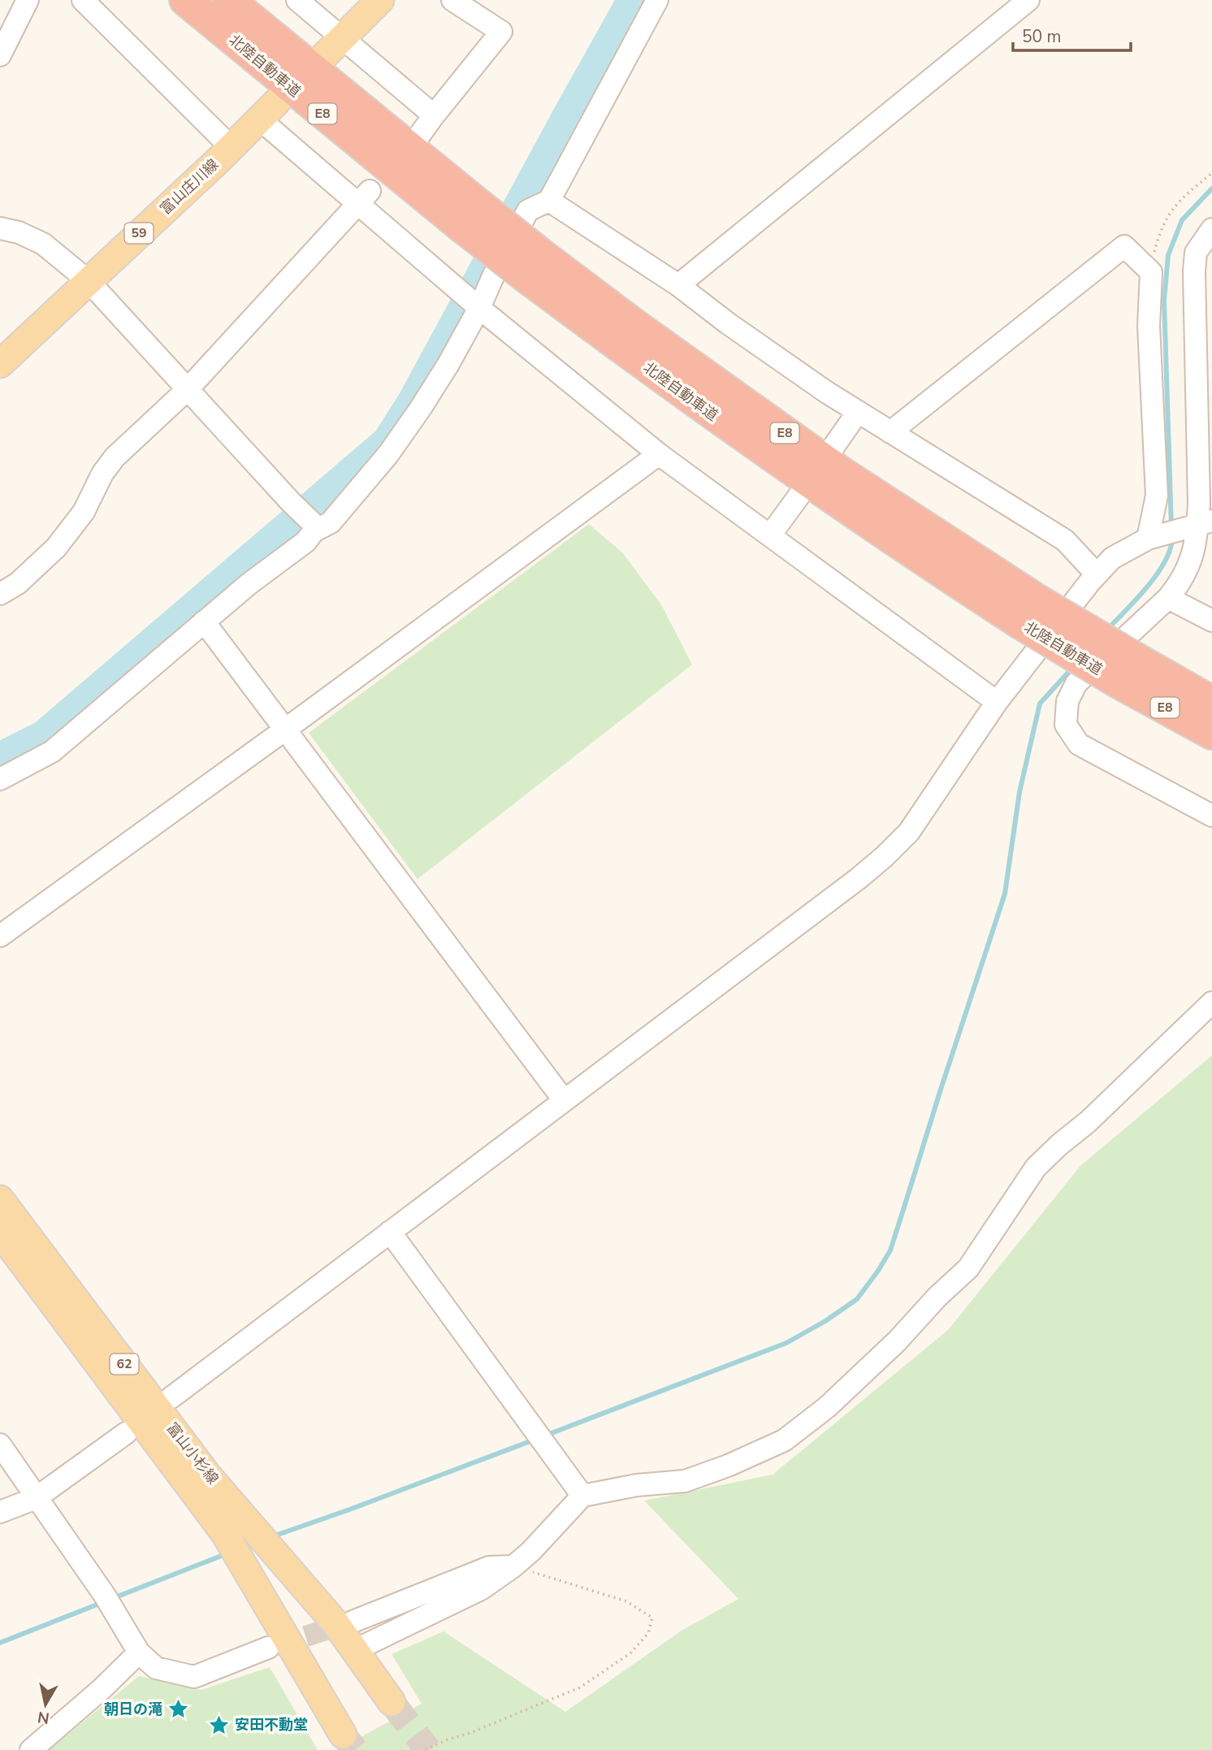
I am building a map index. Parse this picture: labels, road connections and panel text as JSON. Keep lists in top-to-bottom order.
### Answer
{
  "streets": {
    "highway": ["北陸自動車道", "E8"],
    "main road": [
      "富山庄川線",
      "59",
      "62",
      "富山小杉線"
    ]
  },
  "places": {
    "place": ["朝日の滝", "安田不動堂"]
  },
  "scale_bar": "50 m",
  "north": "bottom"
}
